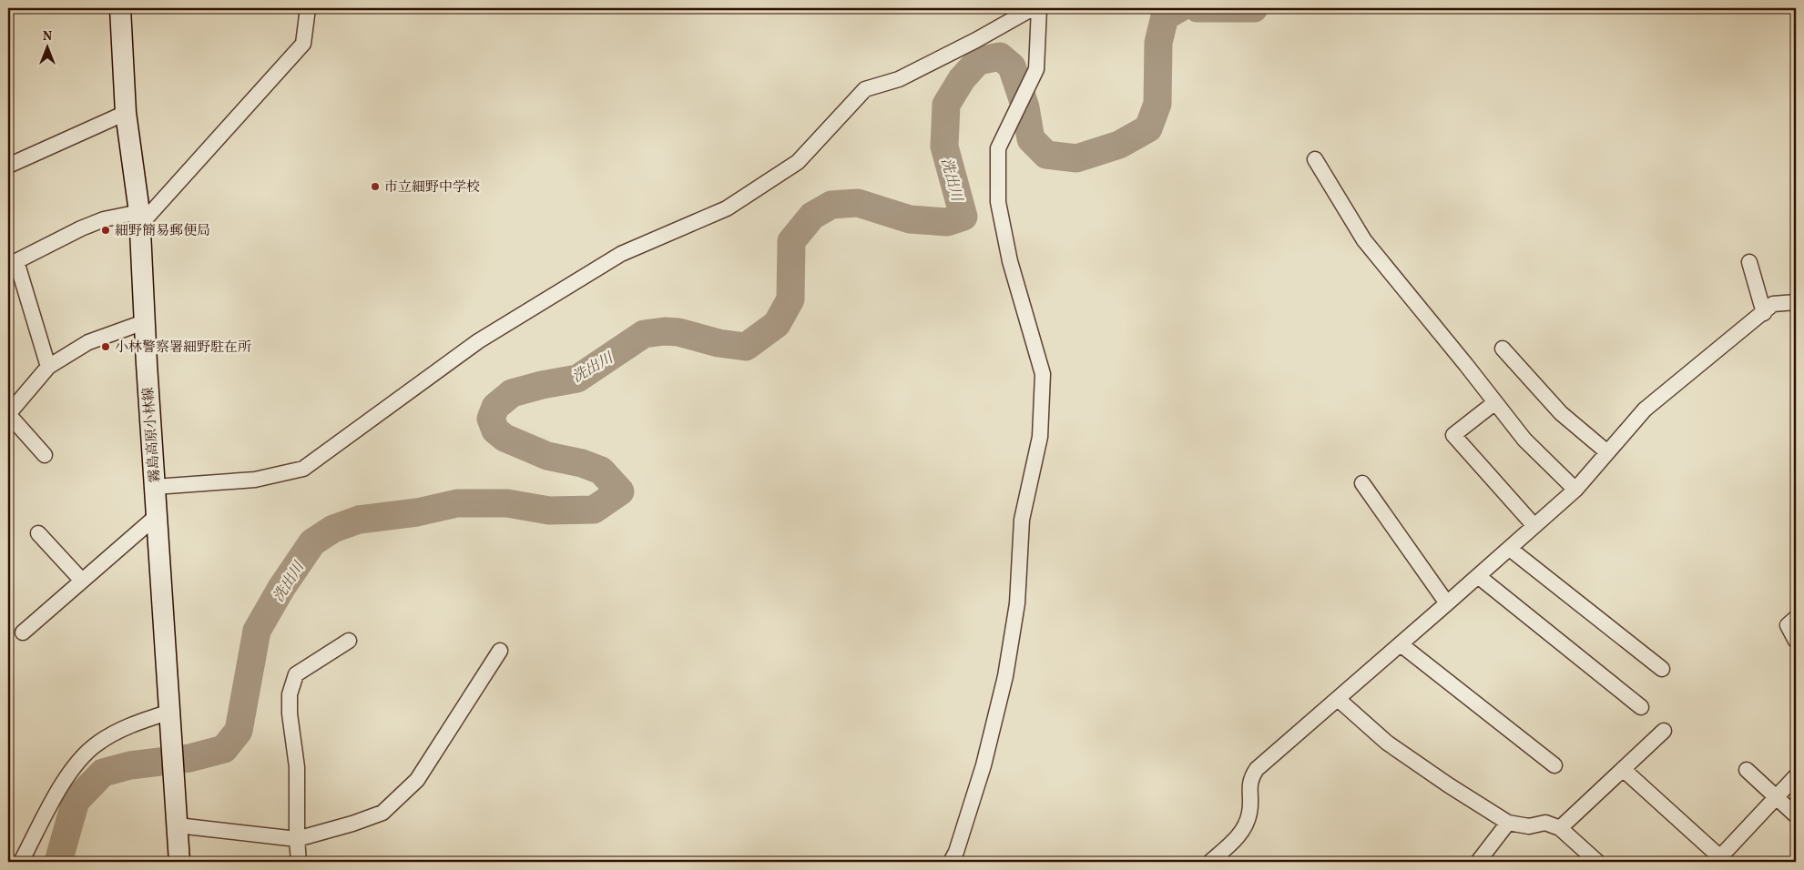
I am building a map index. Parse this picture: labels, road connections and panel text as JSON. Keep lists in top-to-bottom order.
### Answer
{
  "streets": {
    "main road": ["霧島高原小林線"]
  },
  "water": ["洗出川"],
  "places": ["市立細野中学校", "細野簡易郵便局", "小林警察署細野駐在所"],
  "north": "top"
}
